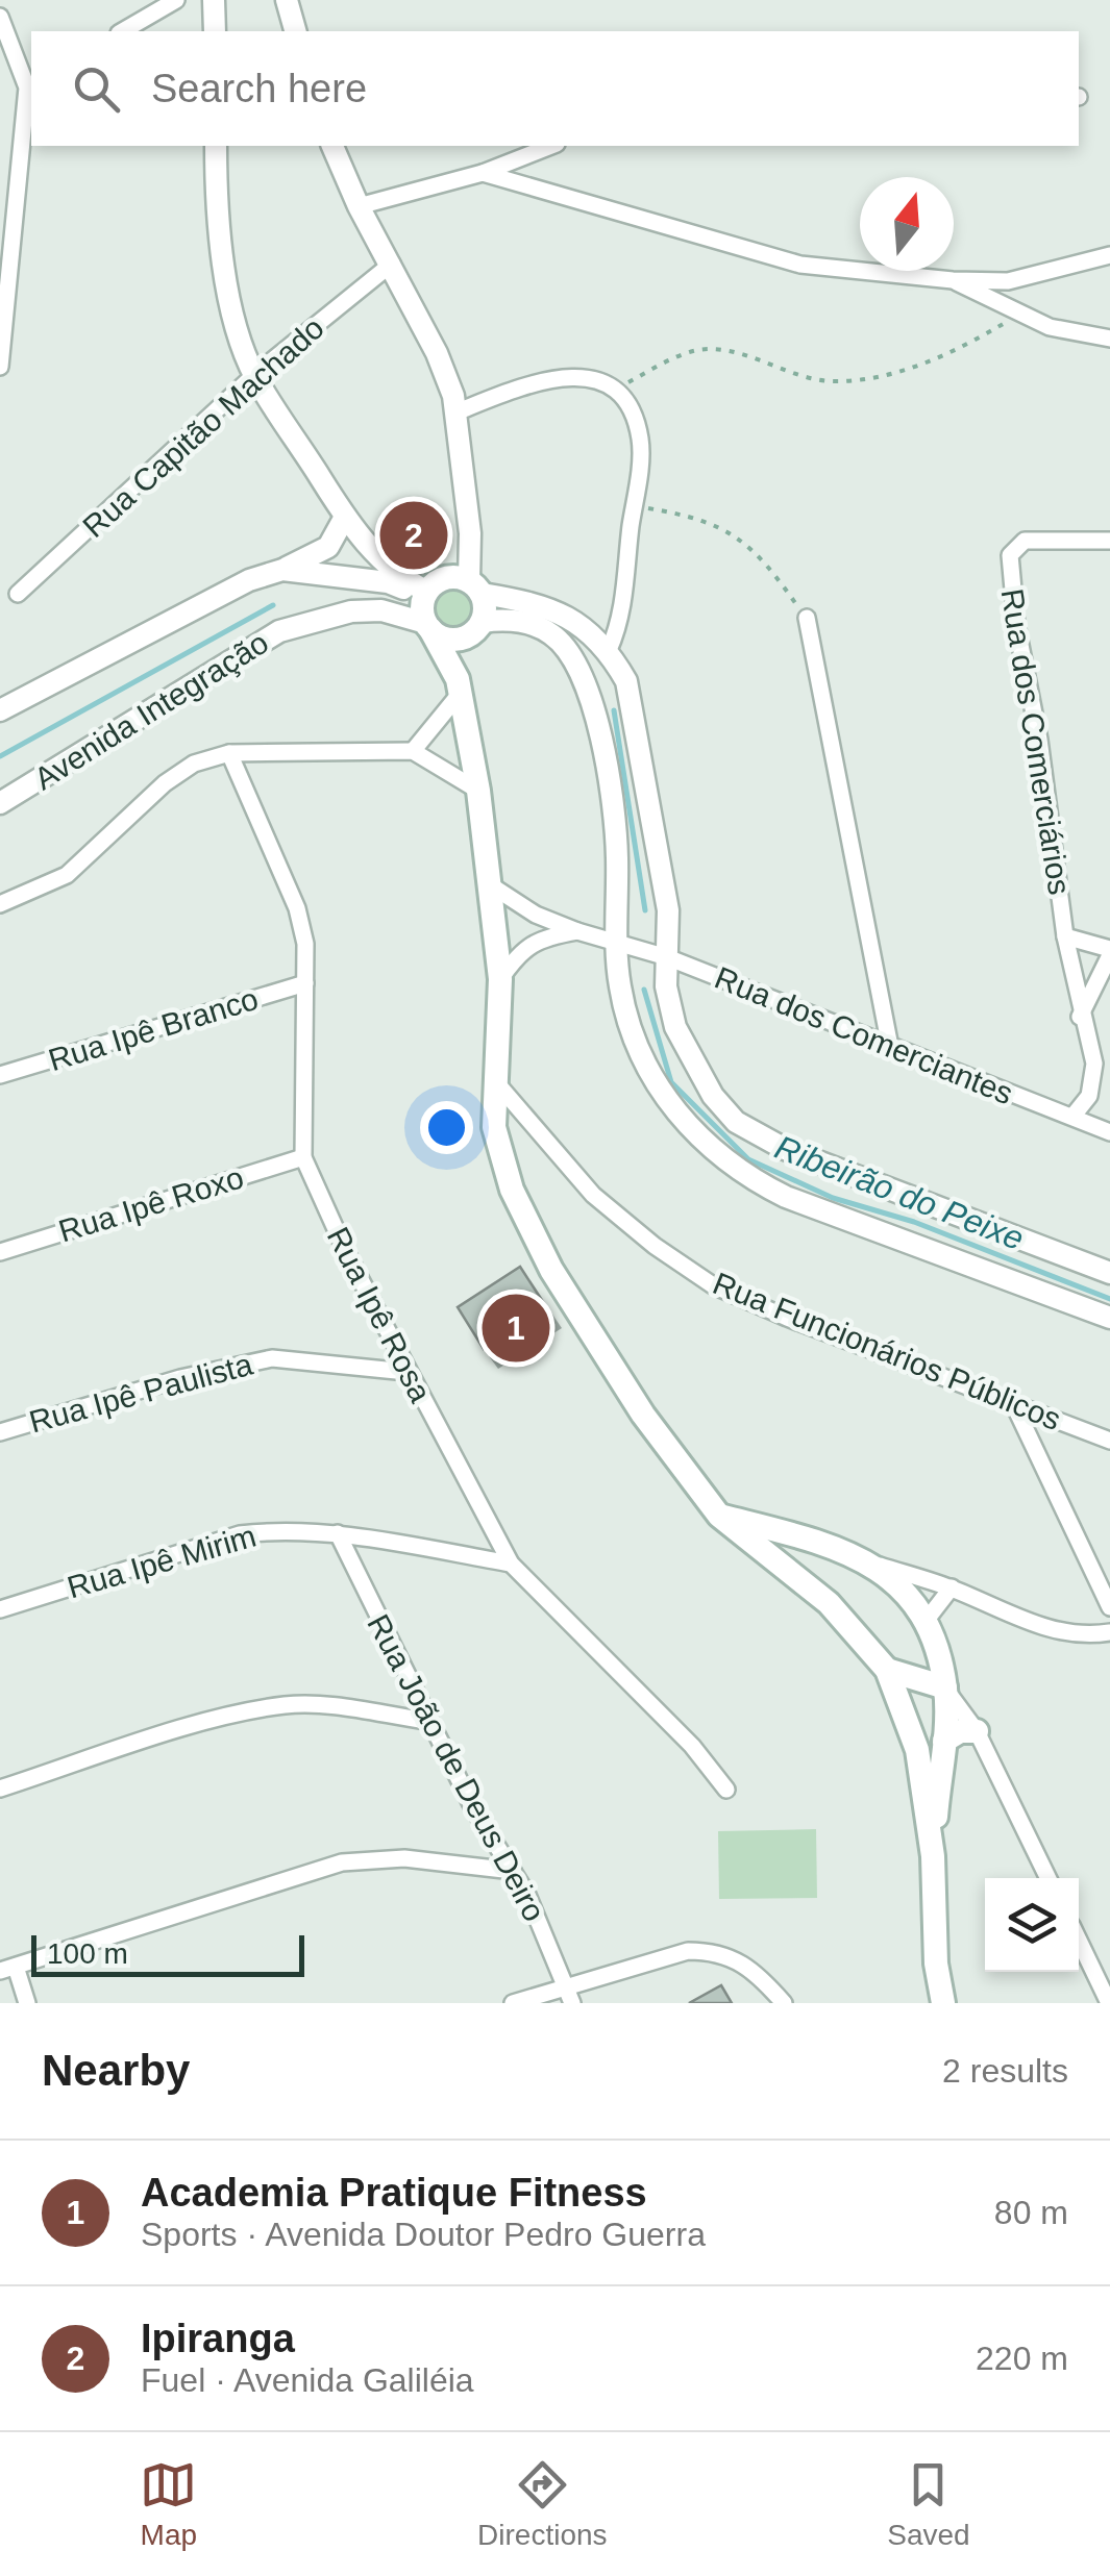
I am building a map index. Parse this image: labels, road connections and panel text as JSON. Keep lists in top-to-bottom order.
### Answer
{
  "streets": {
    "street": [
      "Rua Capitão Machado",
      "Avenida Integração",
      "Rua dos Comerciários",
      "Rua Ipê Branco",
      "Rua dos Comerciantes",
      "Rua Ipê Roxo",
      "Rua Ipê Rosa",
      "Rua Funcionários Públicos",
      "Rua Ipê Paulista",
      "Rua Ipê Mirim",
      "Rua João de Deus Deiro"
    ]
  },
  "crossings": [
    ["Rua dos Comerciários", "Rua dos Comerciantes"],
    ["Rua Ipê Branco", "Rua Ipê Rosa"],
    ["Rua Ipê Roxo", "Rua Ipê Rosa"],
    ["Rua Ipê Rosa", "Rua Ipê Paulista"],
    ["Rua Ipê Rosa", "Rua Ipê Mirim"],
    ["Rua Ipê Mirim", "Rua João de Deus Deiro"]
  ],
  "water": ["Ribeirão do Peixe"],
  "scale_bar": "100 m",
  "north": "top",
  "page": {
    "search": "Search here",
    "pins": ["2", "1"],
    "scale": "100 m",
    "heading": ["Nearby", "2 results"],
    "list": [
      {
        "mark": "1",
        "name": "Academia Pratique Fitness",
        "note": "Sports · Avenida Doutor Pedro Guerra",
        "value": "80 m"
      },
      {
        "mark": "2",
        "name": "Ipiranga",
        "note": "Fuel · Avenida Galiléia",
        "value": "220 m"
      }
    ],
    "nav": ["Map", "Directions", "Saved"]
  }
}
